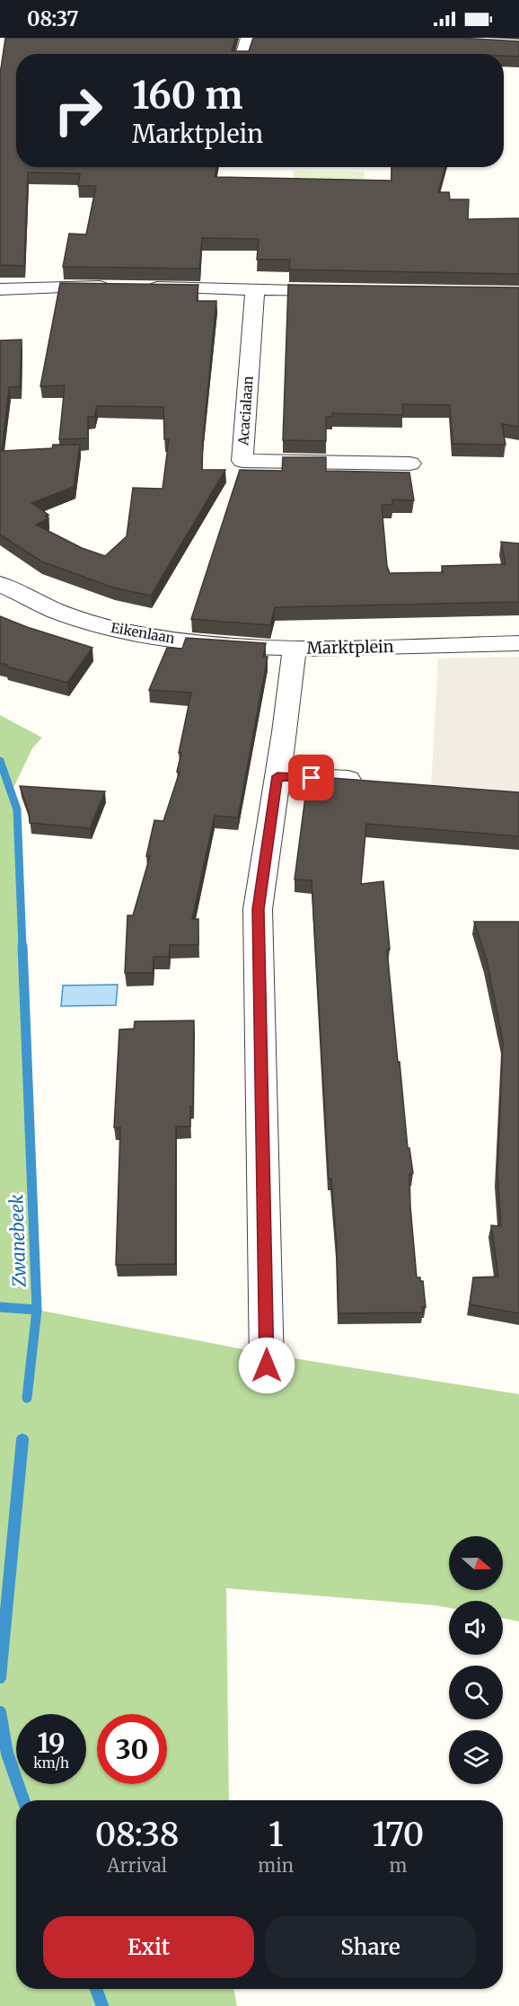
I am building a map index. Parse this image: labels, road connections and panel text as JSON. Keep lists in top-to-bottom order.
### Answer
{
  "streets": {
    "street": ["Acacialaan", "Eikenlaan", "Marktplein"]
  },
  "crossings": [
    ["Eikenlaan", "Marktplein"]
  ],
  "water": ["Zwanebeek"],
  "north": "right",
  "page": {
    "status": "08:37",
    "turn": ["160 m", "Marktplein"],
    "speed": "19 km/h",
    "limit": "30",
    "eta": [
      "08:38",
      "Arrival",
      "1",
      "min",
      "170",
      "m"
    ],
    "buttons": ["Exit", "Share"]
  }
}
